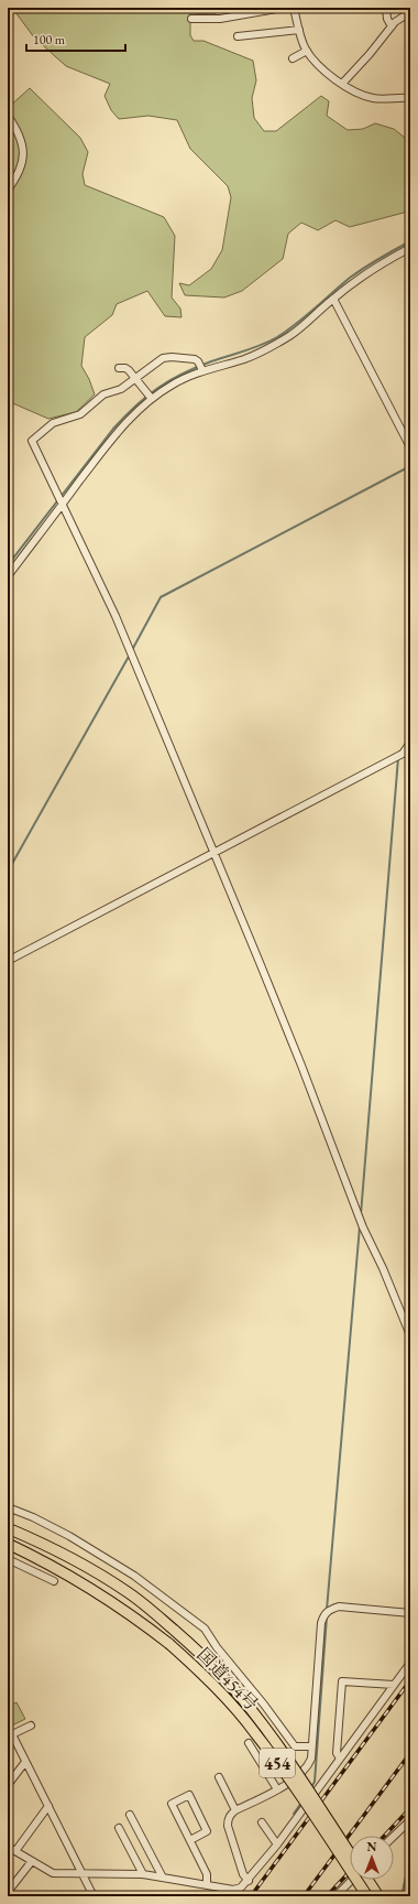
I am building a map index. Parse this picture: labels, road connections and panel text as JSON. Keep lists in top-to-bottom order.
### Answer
{
  "streets": {
    "highway": ["国道454号", "454"]
  },
  "scale_bar": "100 m",
  "north": "top"
}
